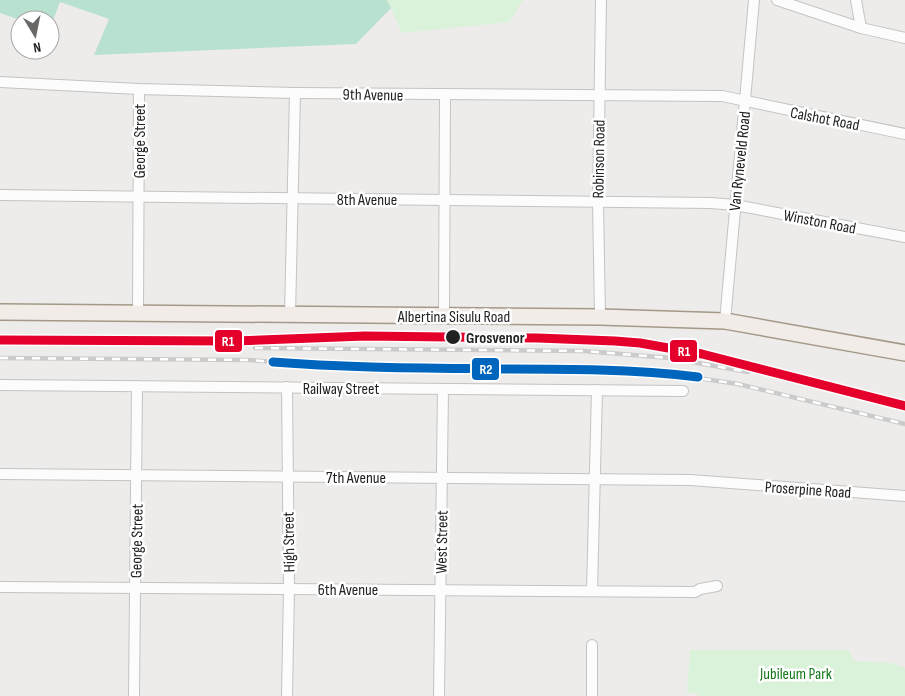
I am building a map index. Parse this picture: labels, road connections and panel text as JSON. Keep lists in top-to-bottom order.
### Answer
{
  "streets": {
    "main road": ["Albertina Sisulu Road"],
    "street": [
      "9th Avenue",
      "Calshot Road",
      "George Street",
      "Robinson Road",
      "Van Ryneveld Road",
      "8th Avenue",
      "Winston Road",
      "Railway Street",
      "7th Avenue",
      "Proserpine Road",
      "High Street",
      "West Street",
      "6th Avenue"
    ]
  },
  "crossings": [
    ["9th Avenue", "Calshot Road"],
    ["9th Avenue", "George Street"],
    ["9th Avenue", "Robinson Road"],
    ["9th Avenue", "Van Ryneveld Road"],
    ["Calshot Road", "Van Ryneveld Road"],
    ["George Street", "8th Avenue"],
    ["George Street", "Albertina Sisulu Road"],
    ["George Street", "Railway Street"],
    ["George Street", "7th Avenue"],
    ["George Street", "6th Avenue"],
    ["Robinson Road", "8th Avenue"],
    ["Robinson Road", "Albertina Sisulu Road"],
    ["Van Ryneveld Road", "8th Avenue"],
    ["Van Ryneveld Road", "Winston Road"],
    ["Van Ryneveld Road", "Albertina Sisulu Road"],
    ["8th Avenue", "Winston Road"],
    ["Railway Street", "High Street"],
    ["Railway Street", "West Street"],
    ["7th Avenue", "Proserpine Road"],
    ["7th Avenue", "High Street"],
    ["7th Avenue", "West Street"],
    ["High Street", "6th Avenue"],
    ["West Street", "6th Avenue"]
  ],
  "parks": ["Jubileum Park"],
  "places": ["Grosvenor"],
  "lines": ["transit line R1", "transit line R2"],
  "north": "bottom"
}
